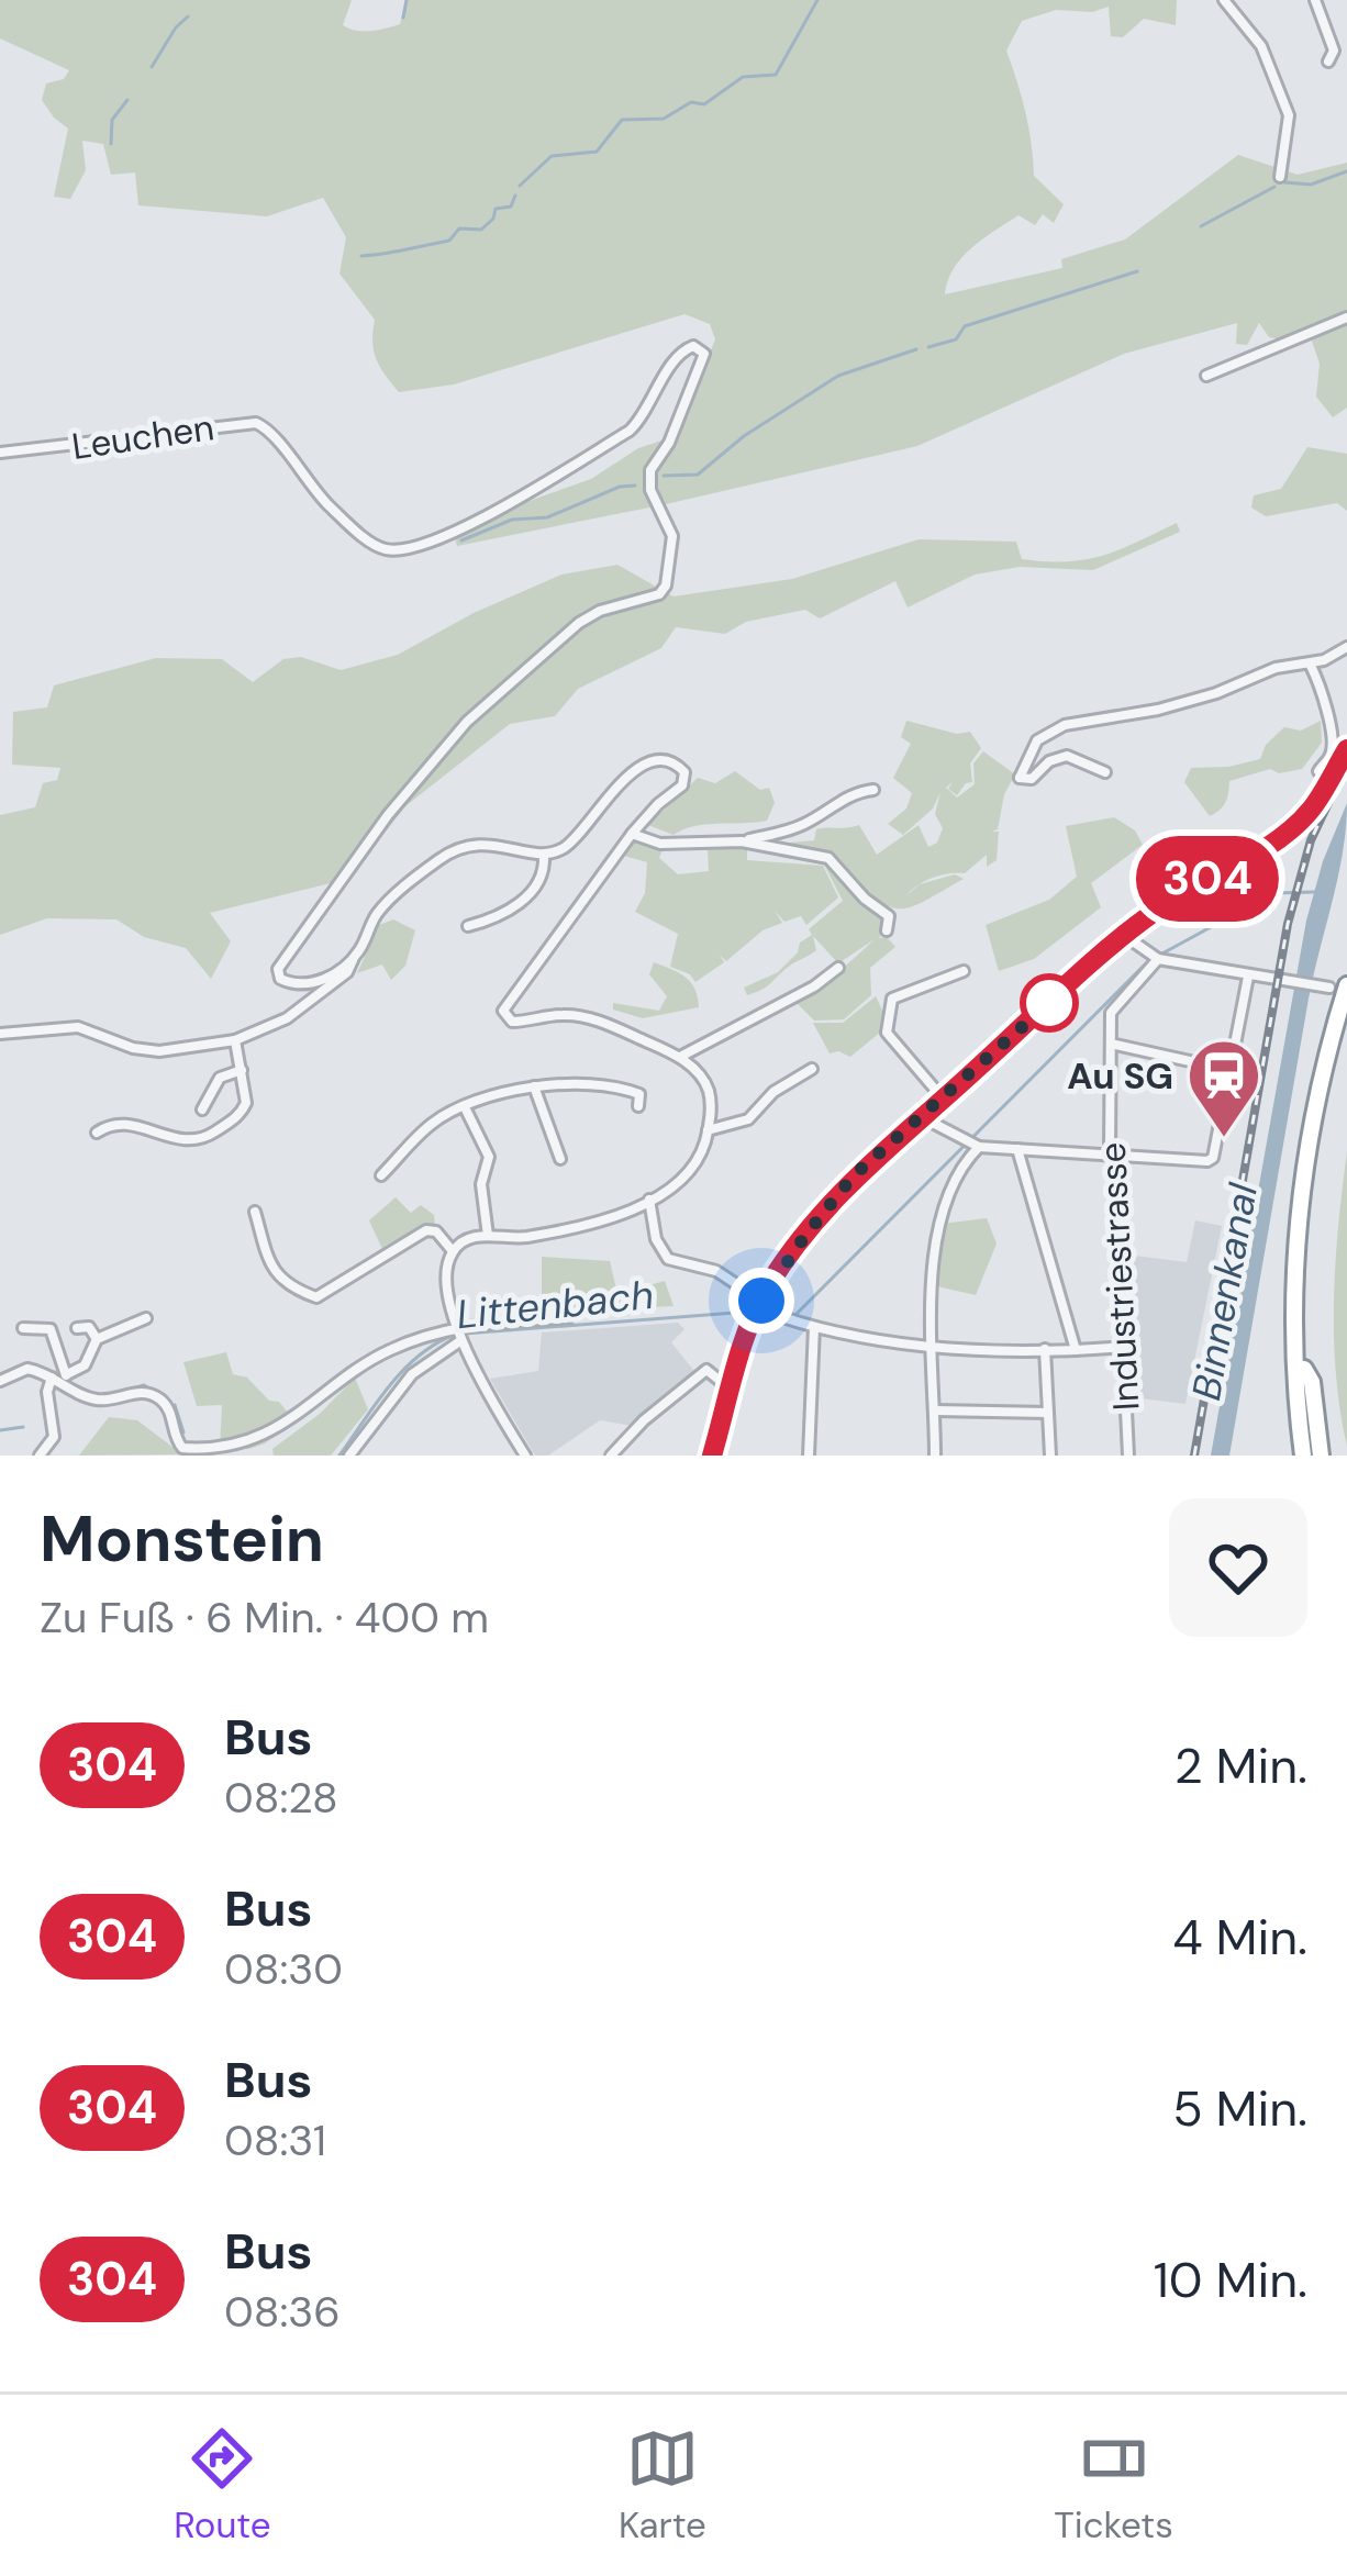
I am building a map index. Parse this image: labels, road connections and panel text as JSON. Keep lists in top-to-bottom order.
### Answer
{
  "streets": {
    "street": ["Leuchen", "Industriestrasse"]
  },
  "water": ["Binnenkanal", "Littenbach"],
  "places": {
    "station": ["Au SG"]
  },
  "lines": ["bus line 304"],
  "page": {
    "on_map": "304",
    "heading": ["Monstein", "Zu Fuß · 6 Min. · 400 m"],
    "list": [
      {
        "mark": "304",
        "name": "Bus",
        "note": "08:28",
        "value": "2 Min."
      },
      {
        "mark": "304",
        "name": "Bus",
        "note": "08:30",
        "value": "4 Min."
      },
      {
        "mark": "304",
        "name": "Bus",
        "note": "08:31",
        "value": "5 Min."
      },
      {
        "mark": "304",
        "name": "Bus",
        "note": "08:36",
        "value": "10 Min."
      }
    ],
    "tabs": ["Route", "Karte", "Tickets"]
  }
}
